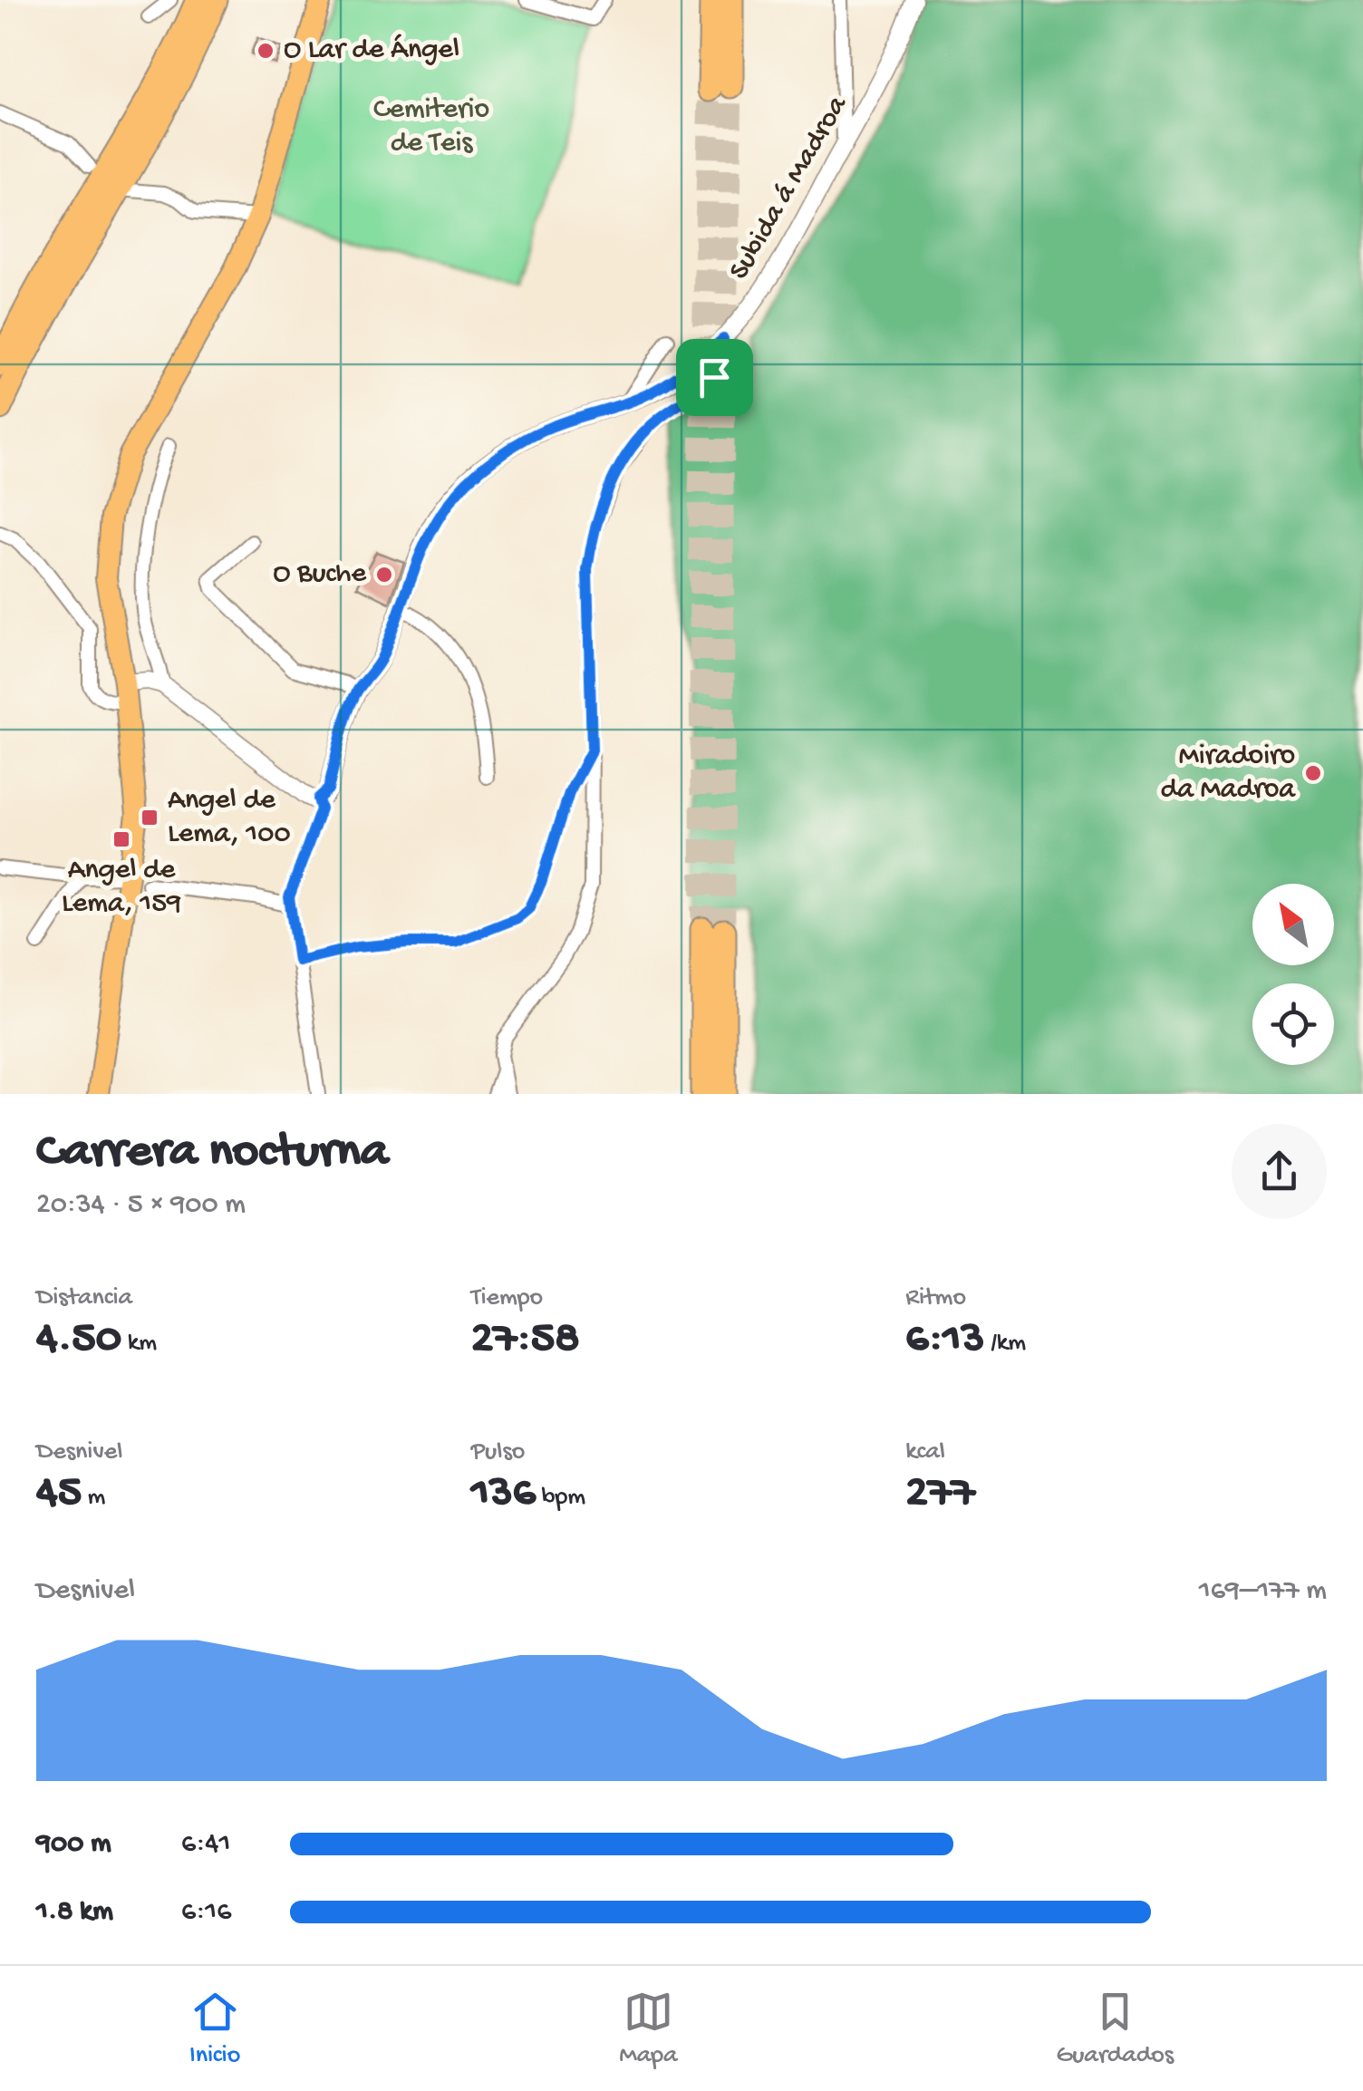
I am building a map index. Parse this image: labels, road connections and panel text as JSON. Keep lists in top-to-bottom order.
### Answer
{
  "streets": {
    "street": ["Subida á Madroa"]
  },
  "parks": ["Cemiterio de Teis"],
  "places": {
    "other": ["O Lar de Ángel", "O Buche", "Miradoiro da Madroa"],
    "transit": ["Angel de Lema, 100", "Angel de Lema, 159"]
  },
  "north": "top left",
  "page": {
    "heading": ["Carrera nocturna", "20:34 · 5 × 900 m"],
    "stats": [
      ["Distancia", "4.50 km"],
      ["Tiempo", "27:58"],
      ["Ritmo", "6:13 /km"],
      ["Desnivel", "45 m"],
      ["Pulso", "136 bpm"],
      ["kcal", "277"]
    ],
    "chart": ["Desnivel", "169–177 m"],
    "list": [
      {
        "name": "900 m",
        "note": "6:41"
      },
      {
        "name": "1.8 km",
        "note": "6:16"
      }
    ],
    "tabs": ["Inicio", "Mapa", "Guardados"]
  }
}
